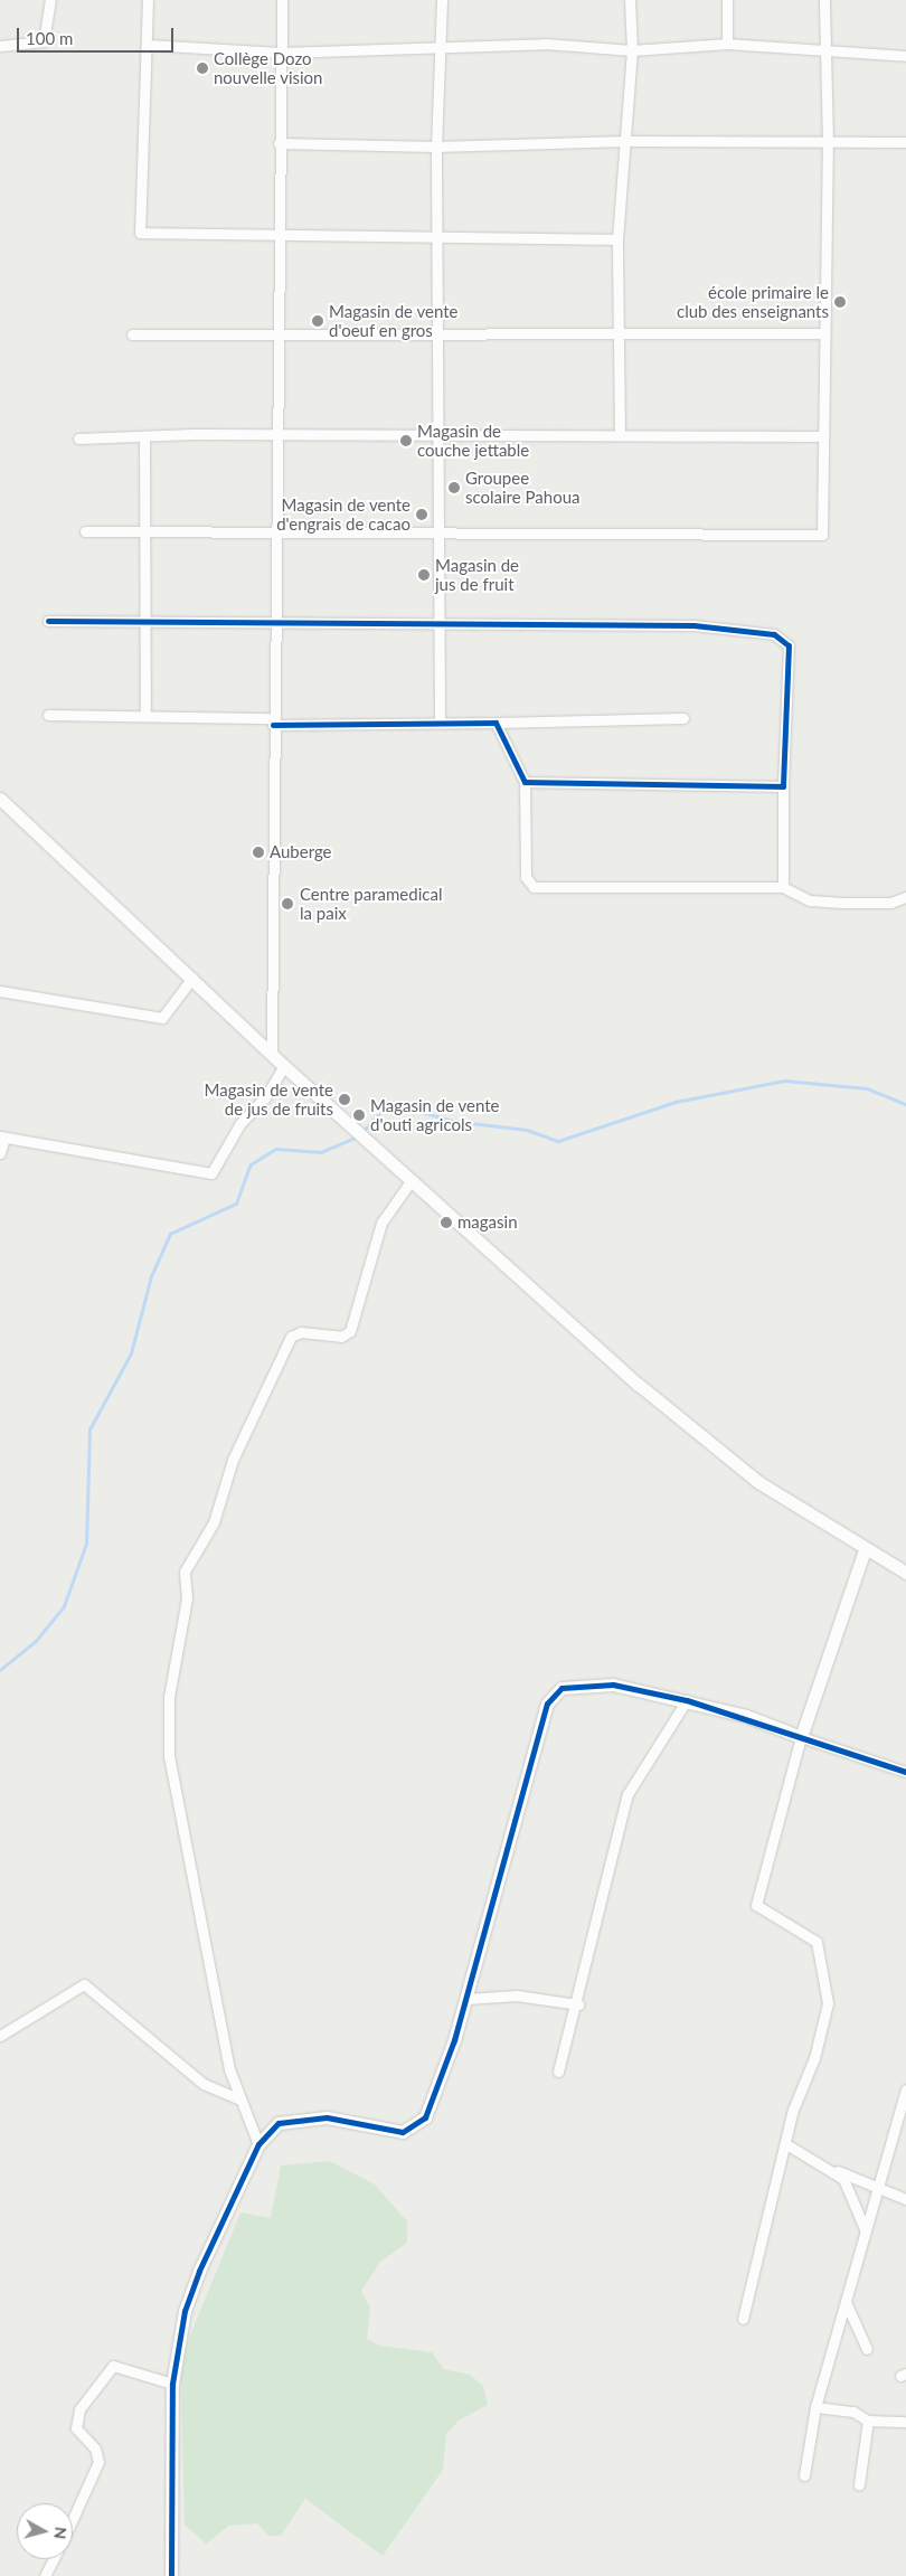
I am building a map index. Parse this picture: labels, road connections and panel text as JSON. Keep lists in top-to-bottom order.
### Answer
{
  "places": [
    "Collège Dozo nouvelle vision",
    "école primaire le club des enseignants",
    "Magasin de vente d'oeuf en gros",
    "Magasin de couche jettable",
    "Groupee scolaire Pahoua",
    "Magasin de vente d'engrais de cacao",
    "Magasin de jus de fruit",
    "Auberge",
    "Centre paramedical la paix",
    "Magasin de vente de jus de fruits",
    "Magasin de vente d'outi agricols",
    "magasin"
  ],
  "scale_bar": "100 m",
  "north": "right"
}
